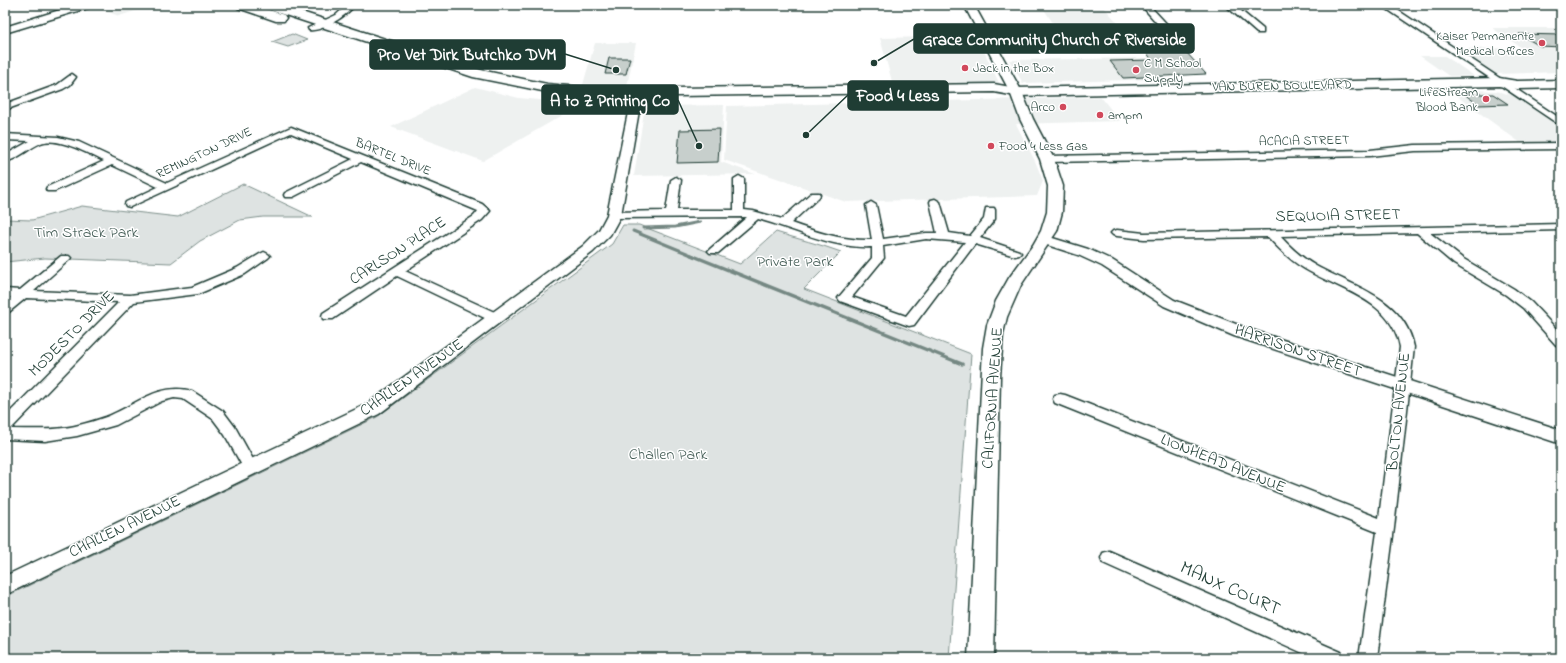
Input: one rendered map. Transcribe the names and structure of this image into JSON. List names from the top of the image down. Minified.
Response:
{"streets":{"main road":["VAN BUREN BOULEVARD","CALIFORNIA AVENUE"],"street":["ACACIA STREET","REMINGTON DRIVE","BARTEL DRIVE","SEQUOIA STREET","CARLSON PLACE","MODESTO DRIVE","HARRISON STREET","CHALLEN AVENUE","BOLTON AVENUE","LIONHEAD AVENUE","MANX COURT"]},"crossings":[["VAN BUREN BOULEVARD","CHALLEN AVENUE"],["VAN BUREN BOULEVARD","CALIFORNIA AVENUE"],["ACACIA STREET","CALIFORNIA AVENUE"],["REMINGTON DRIVE","BARTEL DRIVE"],["BARTEL DRIVE","CARLSON PLACE"],["SEQUOIA STREET","BOLTON AVENUE"],["HARRISON STREET","CALIFORNIA AVENUE"],["HARRISON STREET","BOLTON AVENUE"],["BOLTON AVENUE","LIONHEAD AVENUE"]],"parks":["Tim Strack Park","Private Park","Challen Park"],"places":["Kaiser Permanente Medical Offices","Grace Community Church of Riverside","Jack in the Box","Pro Vet Dirk Butchko DVM","C M School Supply","LifeStream Blood Bank","Arco","ampm","Food 4 Less","A to Z Printing Co","Food 4 Less Gas"]}
